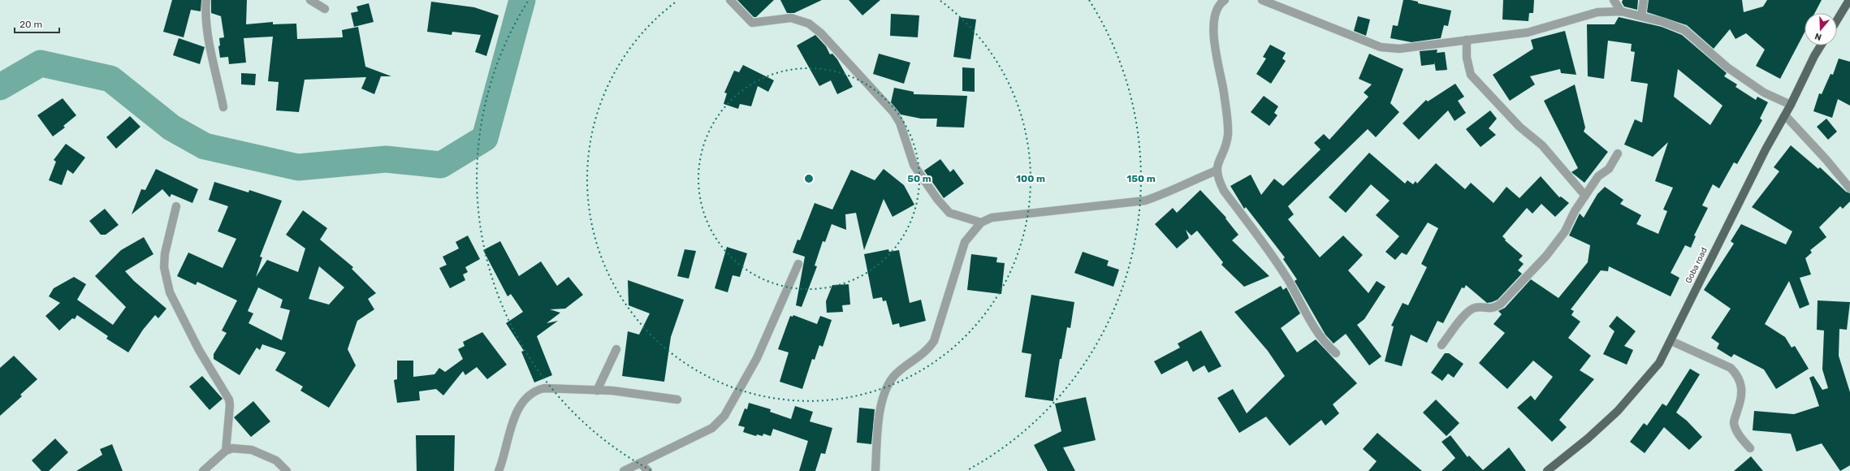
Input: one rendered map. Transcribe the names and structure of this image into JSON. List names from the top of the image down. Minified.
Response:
{"streets":{"main road":["Goba road"]},"scale_bar":"20 m","north":"bottom","rings":["50 m","100 m","150 m"]}
